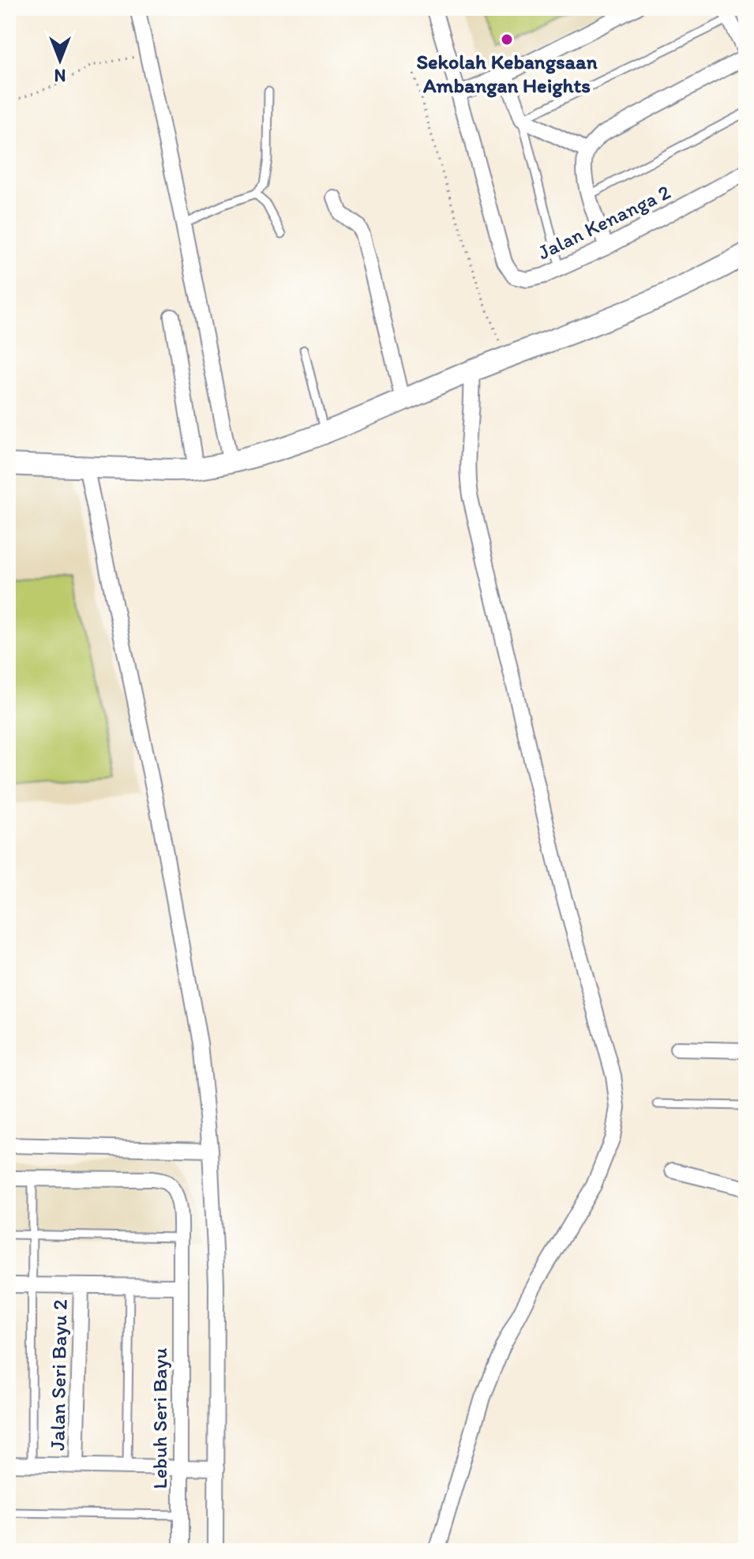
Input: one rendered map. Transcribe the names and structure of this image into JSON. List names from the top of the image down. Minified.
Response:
{"streets":{"street":["Jalan Kenanga 2","Jalan Seri Bayu 2","Lebuh Seri Bayu"]},"places":["Sekolah Kebangsaan Ambangan Heights"],"north":"bottom"}
